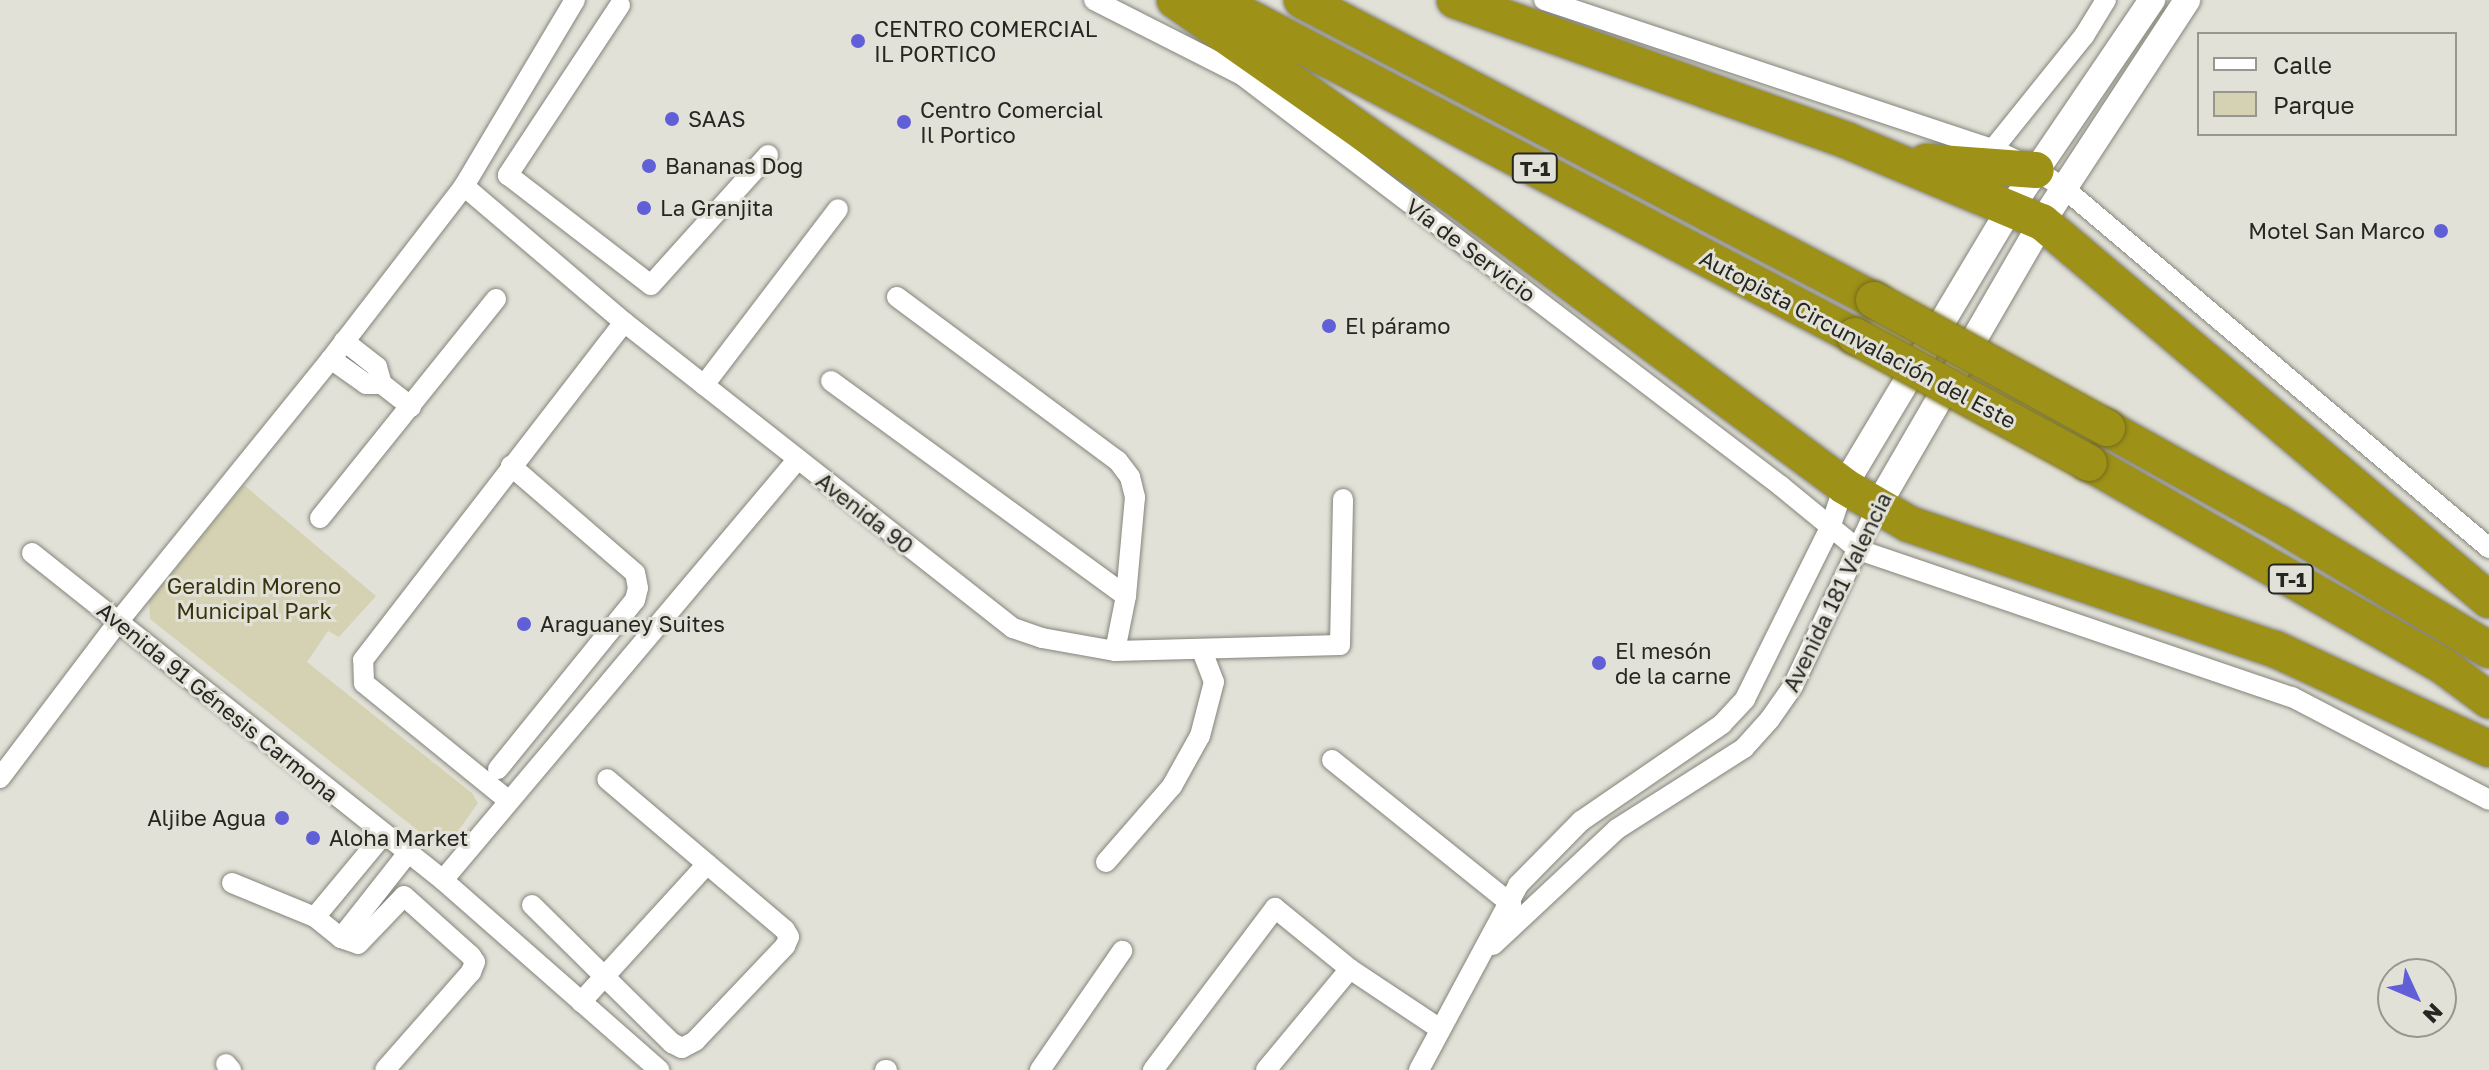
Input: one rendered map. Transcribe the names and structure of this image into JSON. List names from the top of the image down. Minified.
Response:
{"streets":{"highway":["T-1","Autopista Circunvalación del Este"],"street":["Vía de Servicio","Avenida 90","Avenida 181 Valencia","Avenida 91 Génesis Carmona"]},"crossings":[["Vía de Servicio","Avenida 181 Valencia"]],"parks":["Geraldin Moreno Municipal Park"],"places":["CENTRO COMERCIAL IL PORTICO","SAAS","Centro Comercial Il Portico","Bananas Dog","La Granjita","Motel San Marco","El páramo","Araguaney Suites","El mesón de la carne","Aljibe Agua","Aloha Market"],"legend":["Calle","Parque"],"north":"bottom right"}
